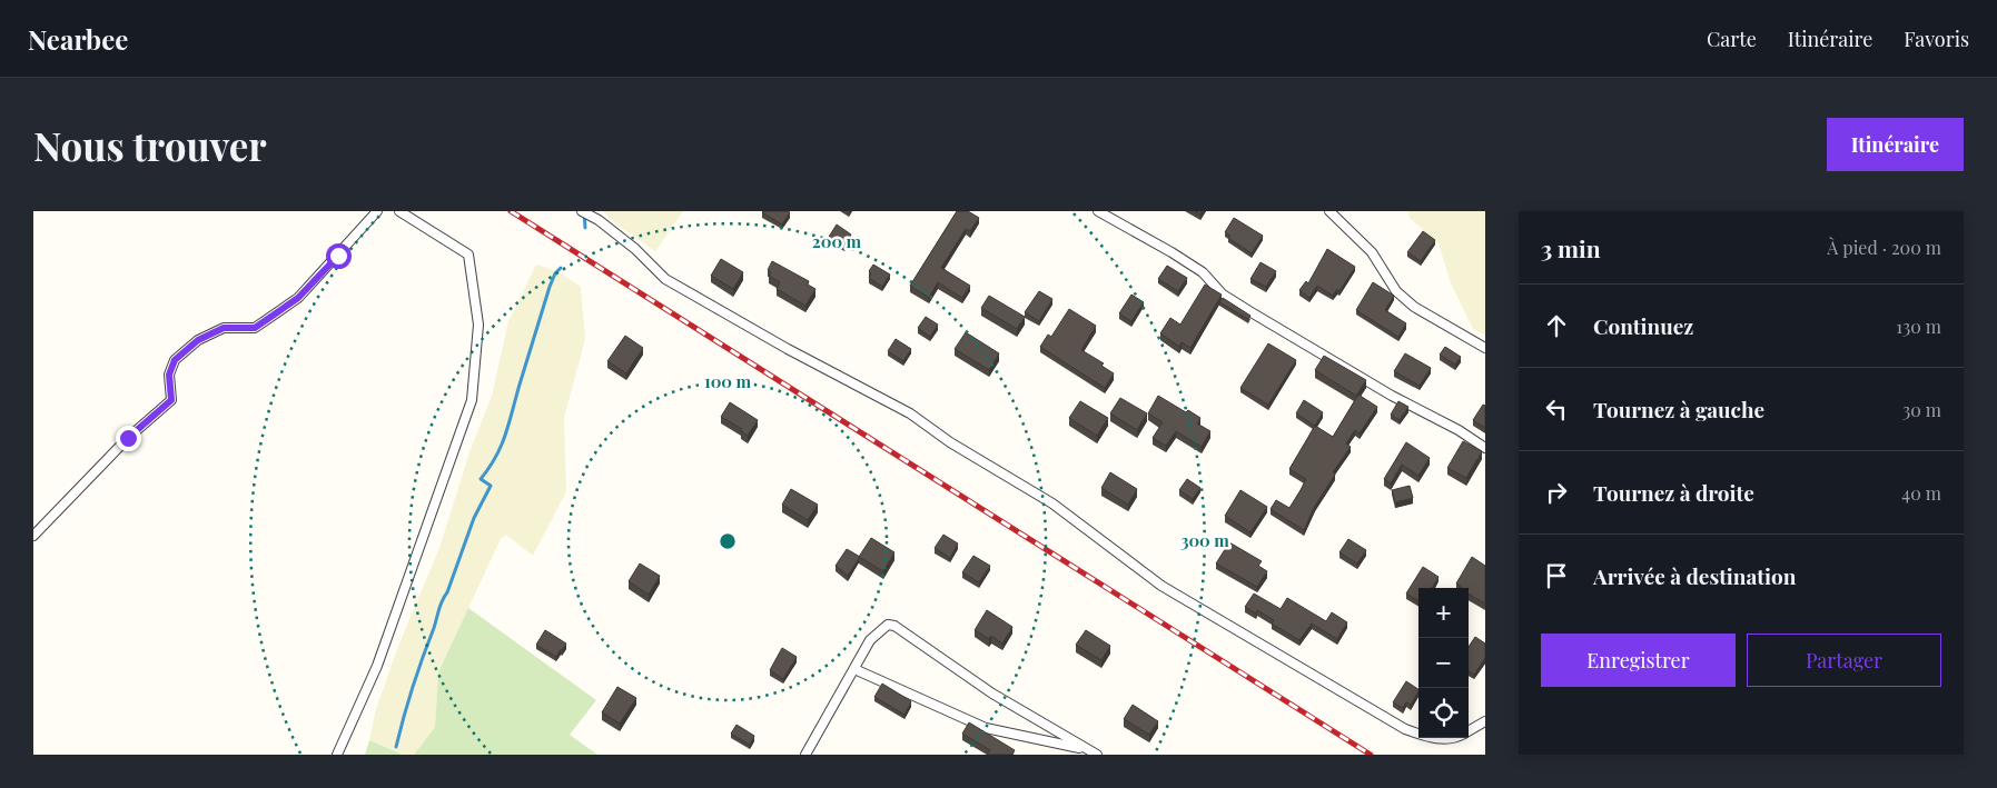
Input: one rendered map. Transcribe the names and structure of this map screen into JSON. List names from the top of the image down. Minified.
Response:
{"page":{"header":"Nearbee","nav":["Carte","Itinéraire","Favoris"],"buttons":["Itinéraire",["Enregistrer","Partager"]],"title":"Nous trouver","heading":["3 min","À pied · 200 m"],"list":[["Continuez","130 m"],["Tournez à gauche","30 m"],["Tournez à droite","40 m"],"Arrivée à destination"],"map_buttons":["+","−"]},"rings":["200 m","100 m","300 m"]}
